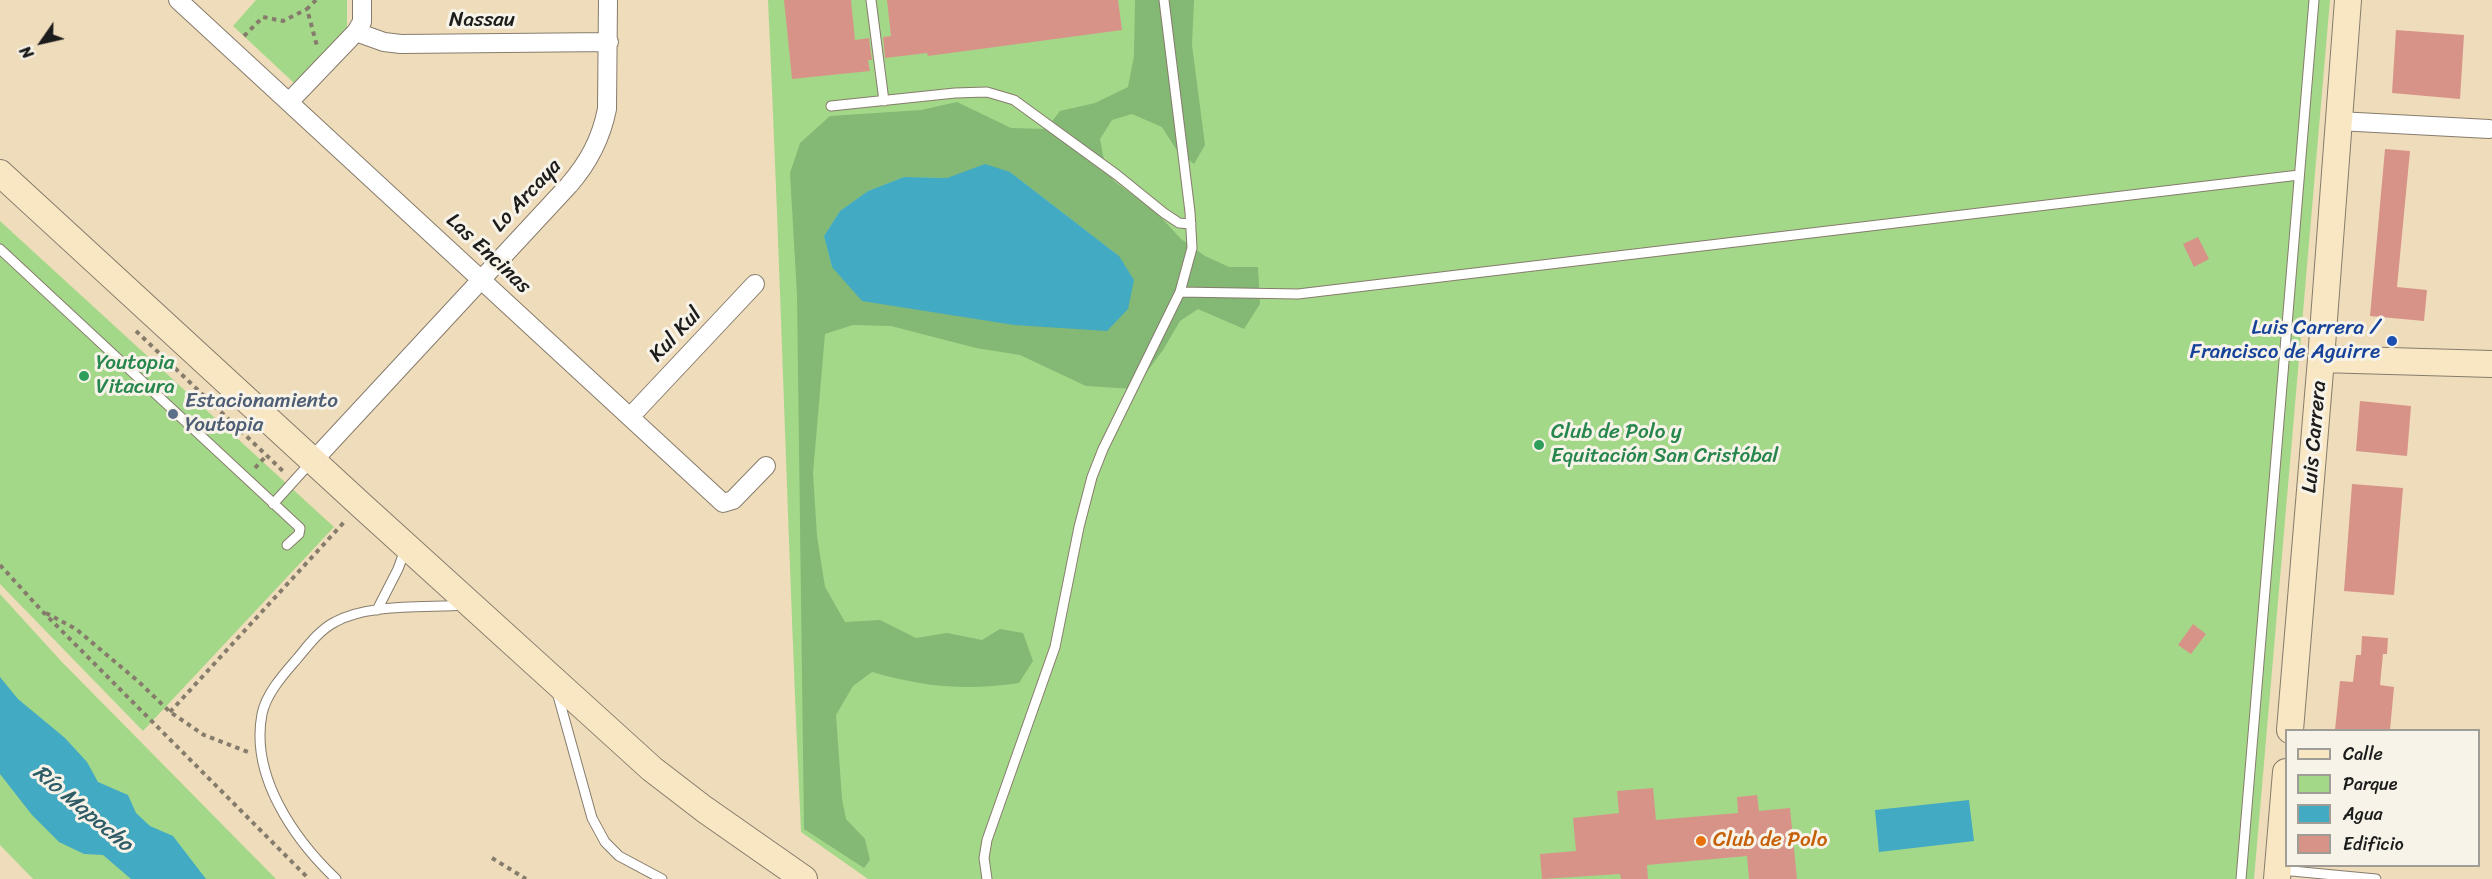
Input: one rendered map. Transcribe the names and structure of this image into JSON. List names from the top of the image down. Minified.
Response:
{"streets":{"main road":["Luis Carrera"],"street":["Nassau","Lo Arcaya","Las Encinas","Kul Kul"]},"crossings":[["Nassau","Lo Arcaya"],["Lo Arcaya","Las Encinas"],["Las Encinas","Kul Kul"]],"water":["Río Mapocho"],"places":["Luis Carrera / Francisco de Aguirre","Youtopia Vitacura","Estacionamiento Youtopia","Club de Polo y Equitación San Cristóbal","Club de Polo"],"legend":["Calle","Parque","Agua","Edificio"],"north":"bottom left"}
